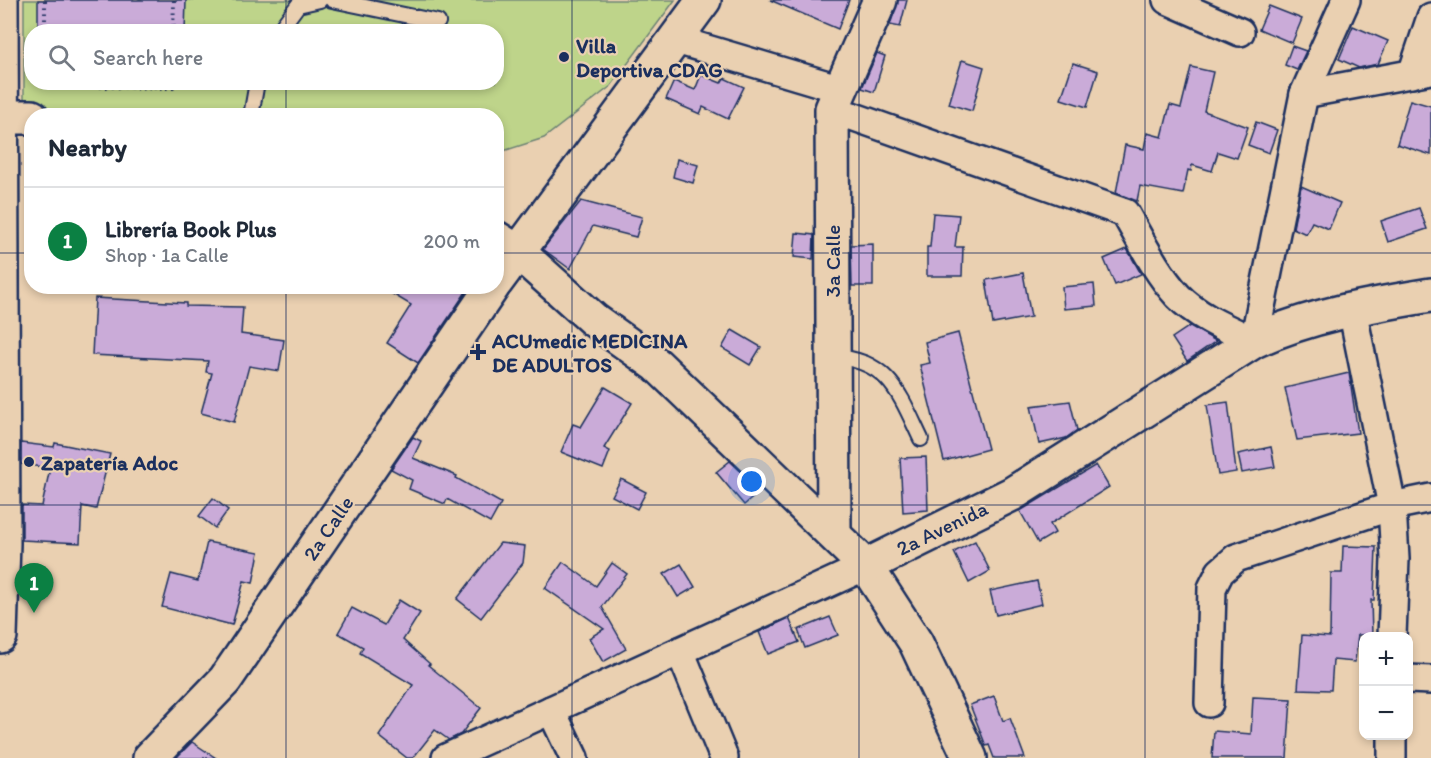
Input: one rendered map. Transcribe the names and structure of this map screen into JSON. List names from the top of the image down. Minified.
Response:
{"streets":{"street":["3a Calle","2a Calle","2a Avenida"]},"places":{"other":["Villa Deportiva CDAG","Zapatería Adoc"],"health":["ACUmedic MEDICINA DE ADULTOS"]},"page":{"search":"Search here","heading":"Nearby","list":[{"mark":"1","name":"Librería Book Plus","note":"Shop · 1a Calle","value":"200 m"}],"pins":"1","map_buttons":["+","−"]}}
